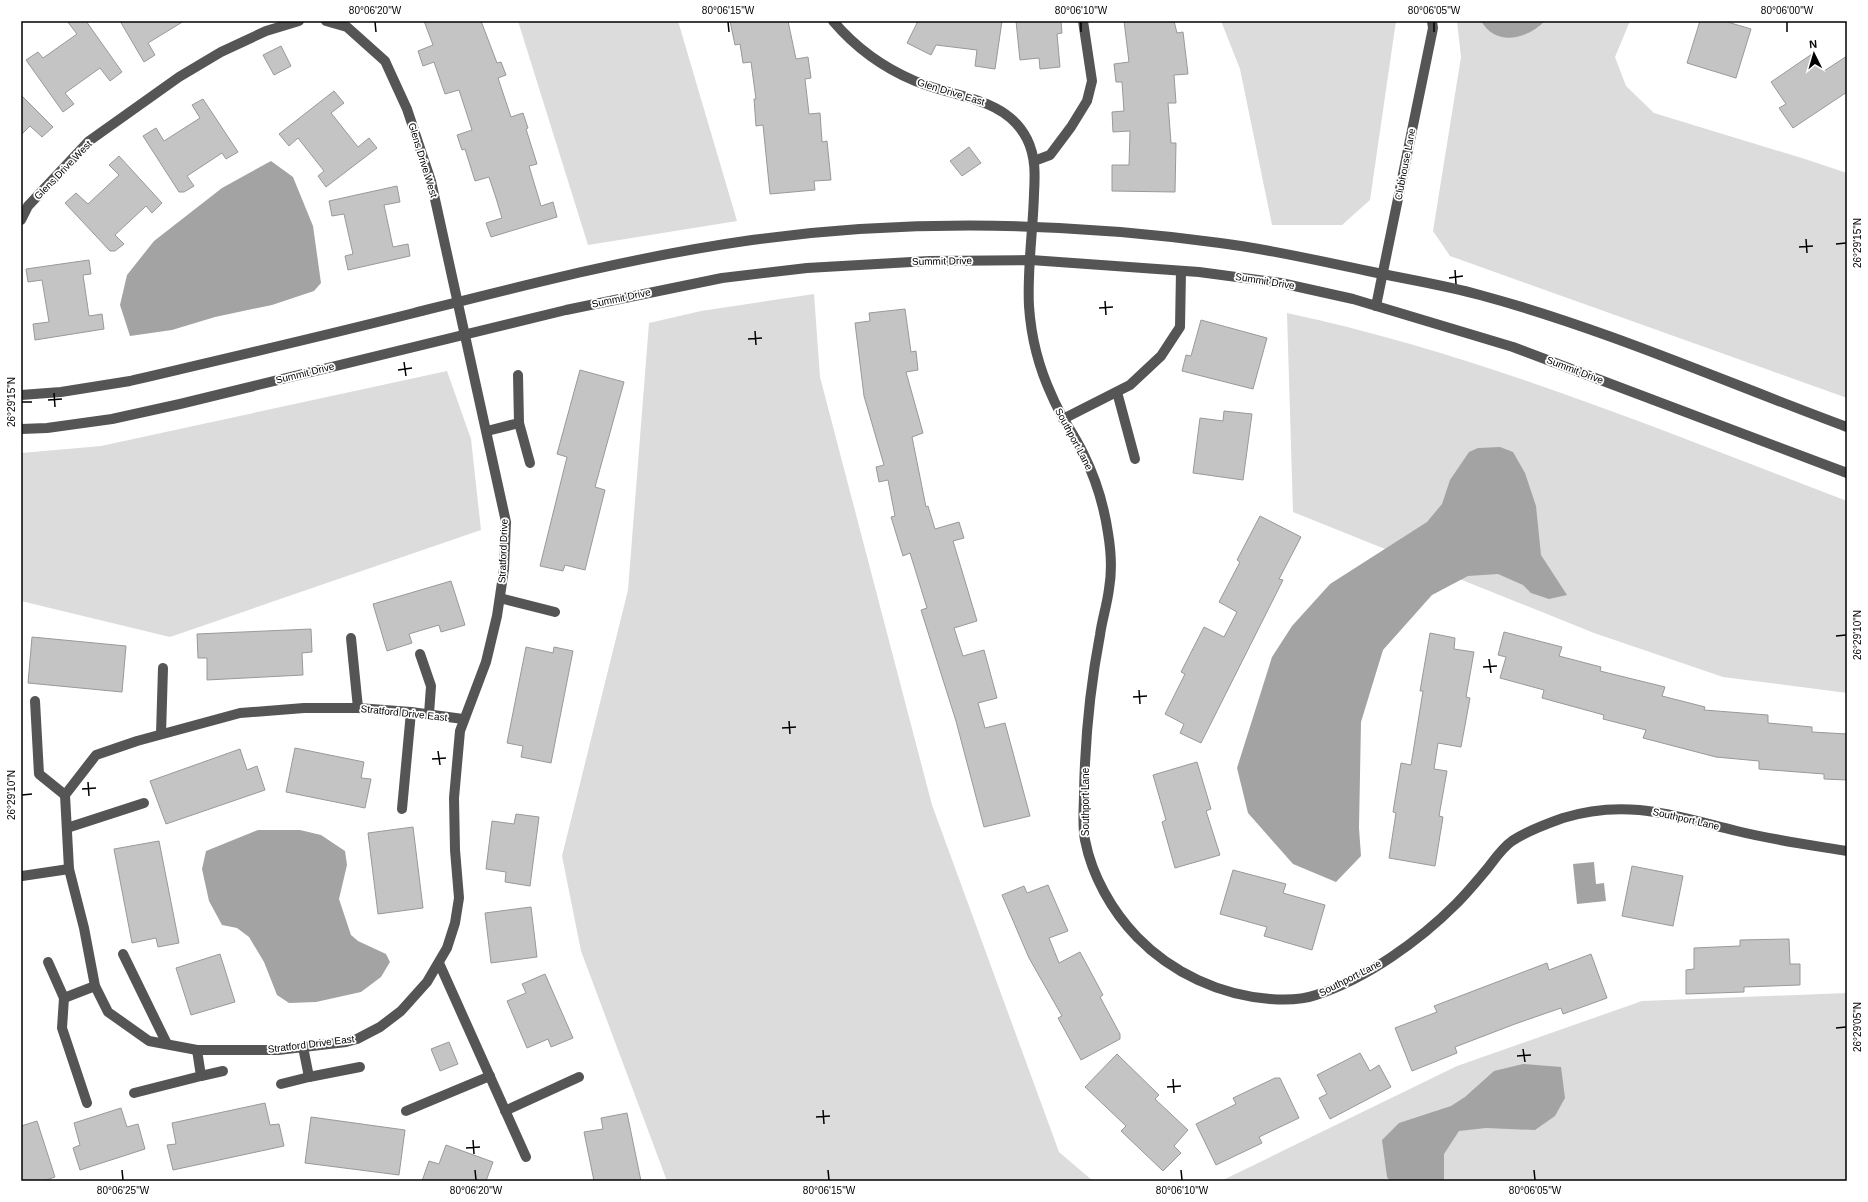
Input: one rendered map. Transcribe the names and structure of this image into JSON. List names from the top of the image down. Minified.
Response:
{"streets":{"street":["Glen Drive East","Glens Drive West","Clubhouse Lane","Summit Drive","Southport Lane","Stratford Drive","Stratford Drive East"]},"crossings":[["Glen Drive East","Summit Drive"],["Glen Drive East","Southport Lane"],["Glens Drive West","Summit Drive"],["Glens Drive West","Stratford Drive"],["Clubhouse Lane","Summit Drive"],["Summit Drive","Southport Lane"],["Summit Drive","Stratford Drive"],["Stratford Drive","Stratford Drive East"]],"north":"top","coordinates":["80°06'20\"W","80°06'15\"W","80°06'10\"W","80°06'05\"W","80°06'00\"W","26°29'15\"N","26°29'10\"N","26°29'05\"N","80°06'25\"W"]}
